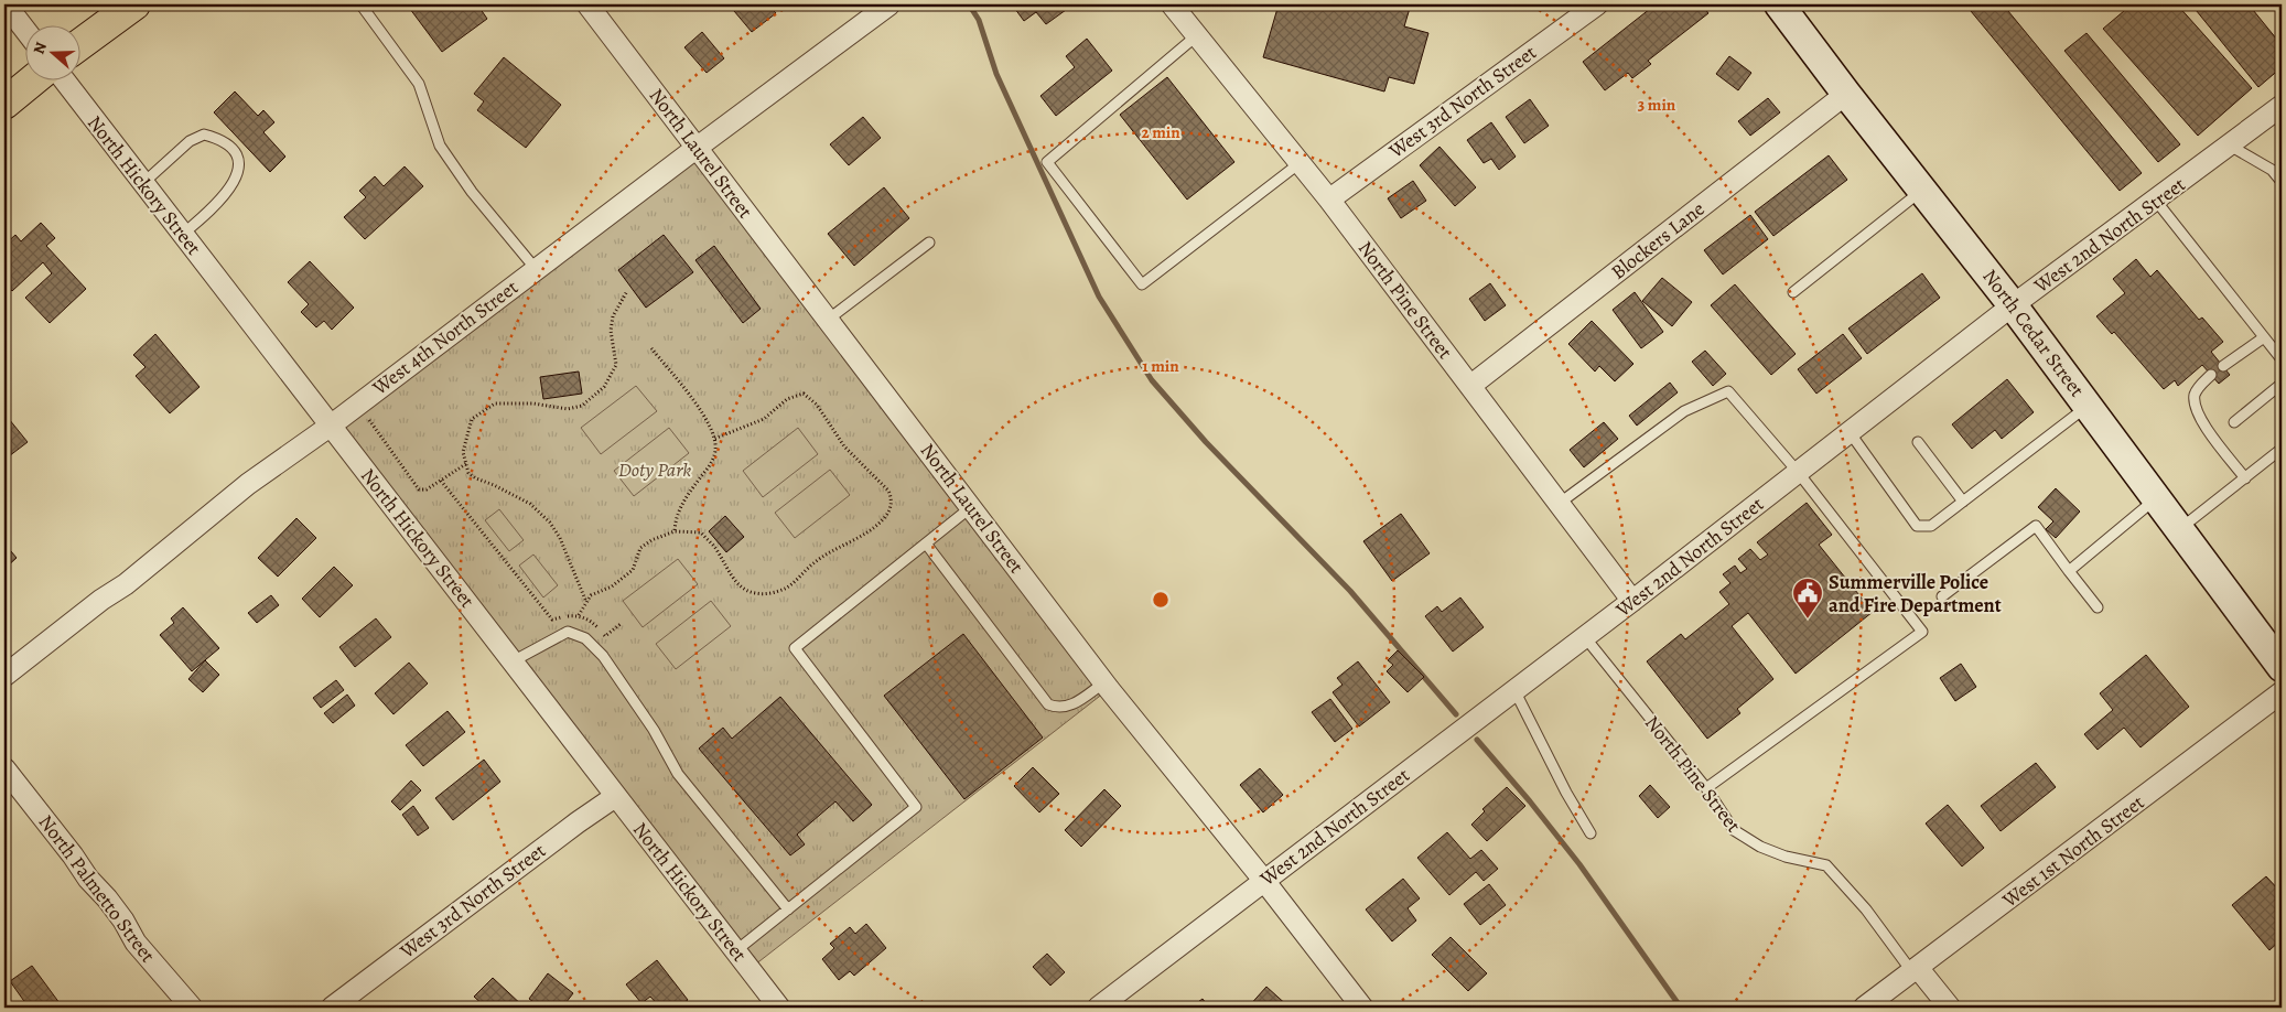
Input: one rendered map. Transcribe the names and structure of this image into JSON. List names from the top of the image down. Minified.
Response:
{"streets":{"street":["West 3rd North Street","North Laurel Street","North Hickory Street","West 2nd North Street","Blockers Lane","North Pine Street","North Cedar Street","West 4th North Street","West 1st North Street","North Palmetto Street"]},"crossings":[["West 3rd North Street","North Hickory Street"],["West 3rd North Street","North Pine Street"],["North Laurel Street","West 2nd North Street"],["North Laurel Street","West 4th North Street"],["North Hickory Street","West 4th North Street"],["West 2nd North Street","North Pine Street"],["West 2nd North Street","North Cedar Street"],["Blockers Lane","North Pine Street"],["Blockers Lane","North Cedar Street"],["North Pine Street","West 1st North Street"]],"parks":["Doty Park"],"places":{"public building":["Summerville Police and Fire Department"]},"north":"left","rings":["3 min","2 min","1 min"]}
